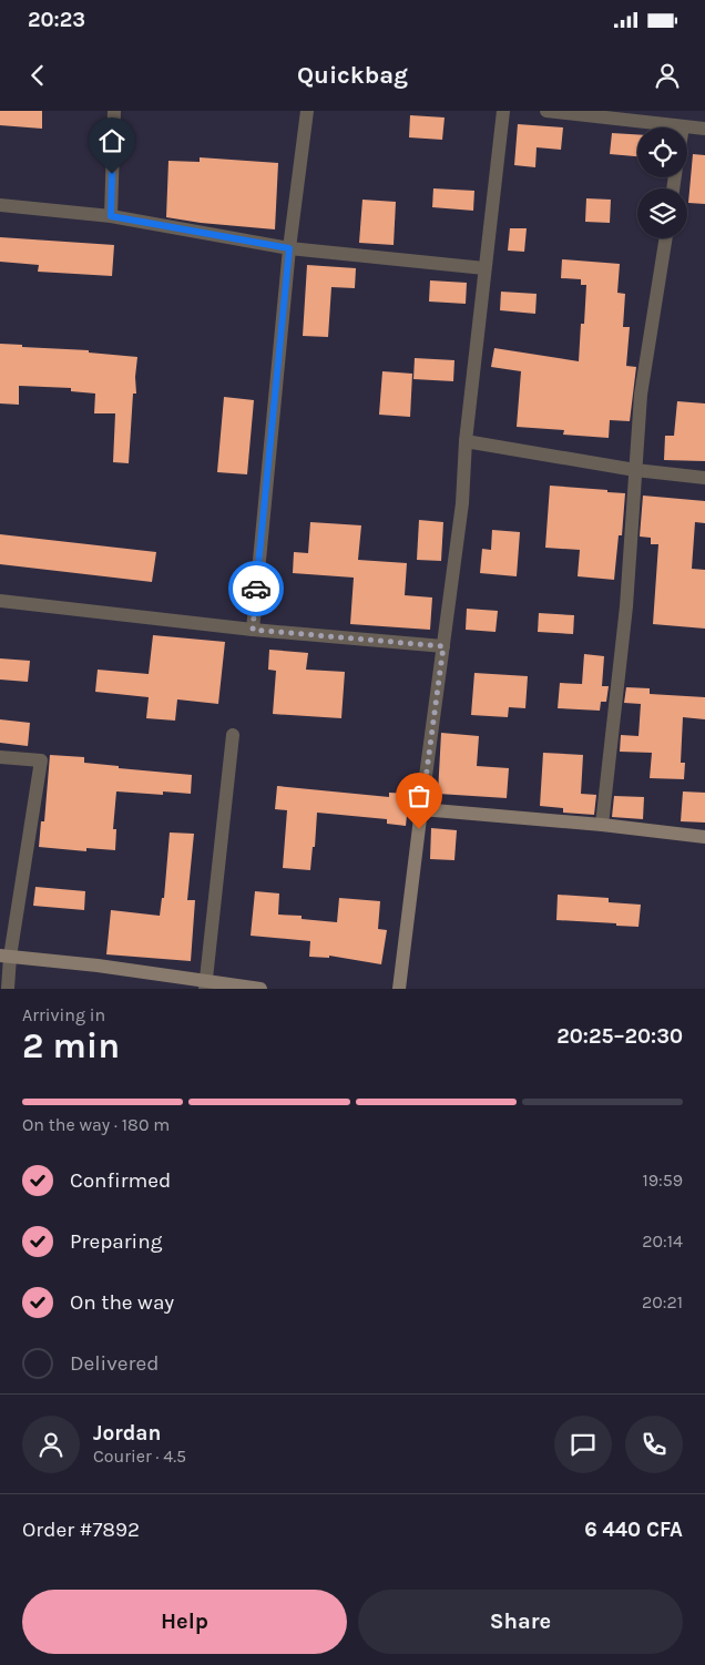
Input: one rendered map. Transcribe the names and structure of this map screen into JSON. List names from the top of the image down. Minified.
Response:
{"page":{"status":"20:23","header":"Quickbag","heading":["2 min","Arriving in","20:25–20:30"],"panel":["Jordan","Courier · 4.5","Order #7892","6 440 CFA"],"bar":"On the way · 180 m","list":[["Confirmed","19:59"],["Preparing","20:14"],["On the way","20:21"],"Delivered"],"buttons":["Help","Share"]}}
